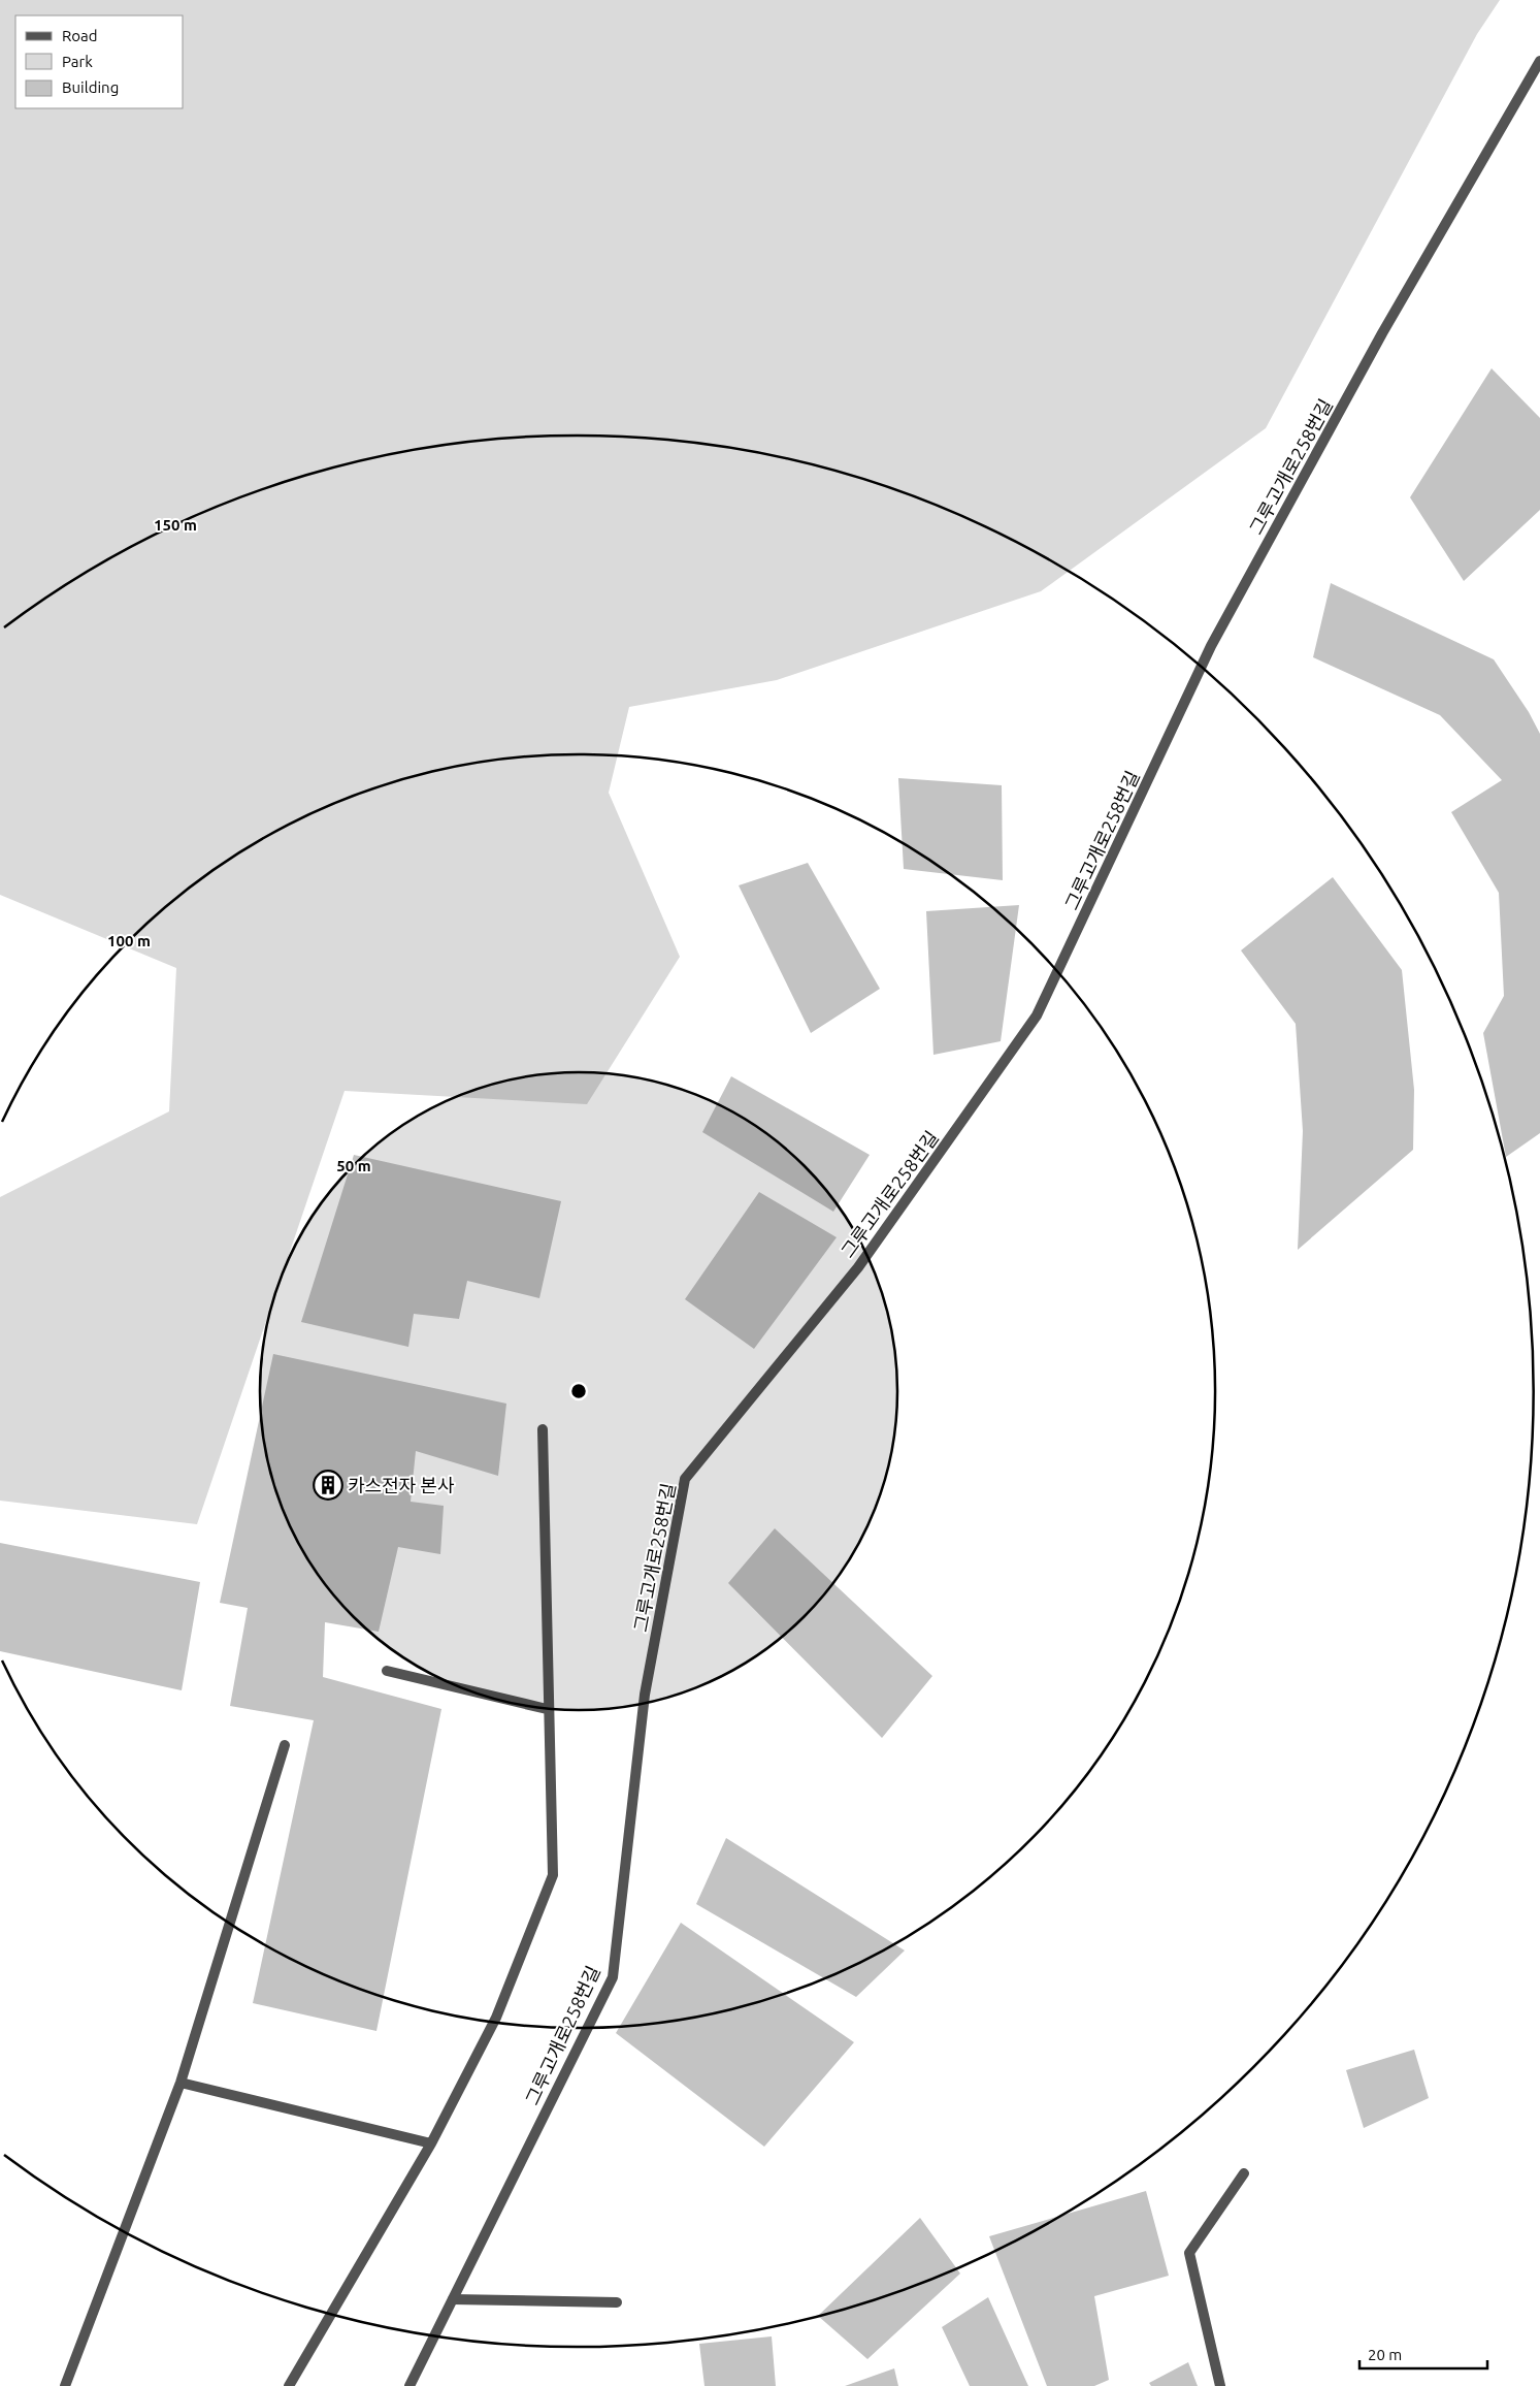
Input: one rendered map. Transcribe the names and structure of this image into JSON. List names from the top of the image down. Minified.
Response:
{"streets":{"street":["그루고개로258번길"]},"places":{"building":["카스전자 본사"]},"legend":["Road","Park","Building"],"scale_bar":"20 m","rings":["150 m","100 m","50 m"]}
